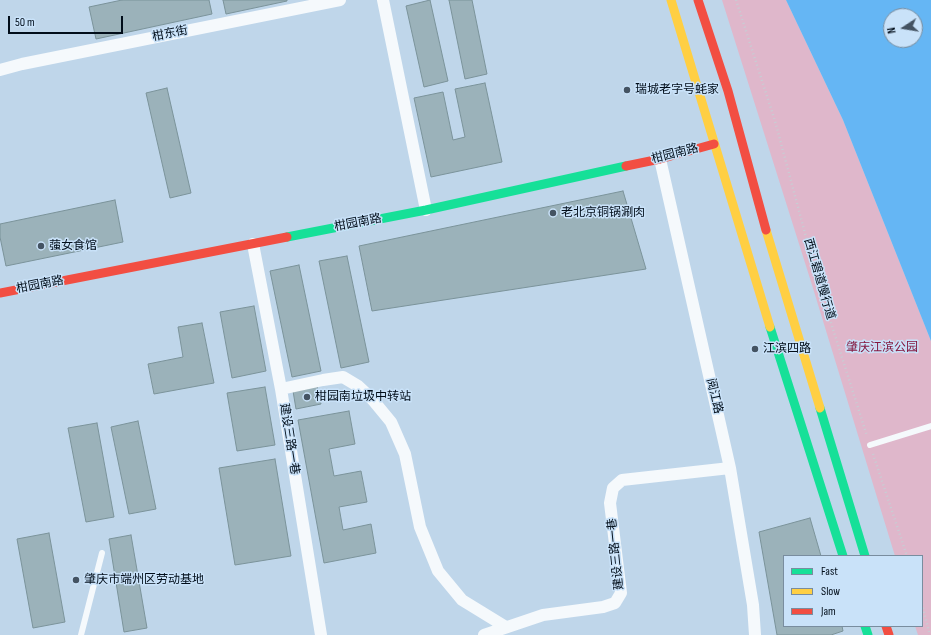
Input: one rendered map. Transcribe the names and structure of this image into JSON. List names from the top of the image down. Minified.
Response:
{"streets":{"main road":["柑园南路"],"street":["柑东街","阅江路","建设三路一巷"],"path":["西江碧道慢行道"]},"crossings":[["柑园南路","阅江路"],["柑园南路","建设三路一巷"],["阅江路","建设三路一巷"]],"parks":["肇庆江滨公园"],"places":["瑞城老字号蚝家","老北京铜锅涮肉","蔃女食馆","江滨四路","柑园南垃圾中转站","肇庆市端州区劳动基地"],"legend":["Fast","Slow","Jam"],"scale_bar":"50 m","north":"left"}
